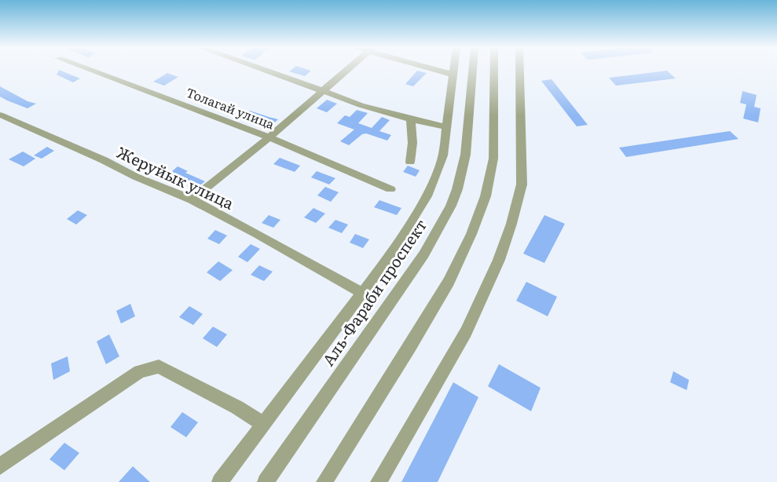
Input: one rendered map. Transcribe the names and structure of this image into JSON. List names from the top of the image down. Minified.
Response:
{"streets":{"street":["Толагай улица","Жеруйык улица","Аль-Фараби проспект"]}}
